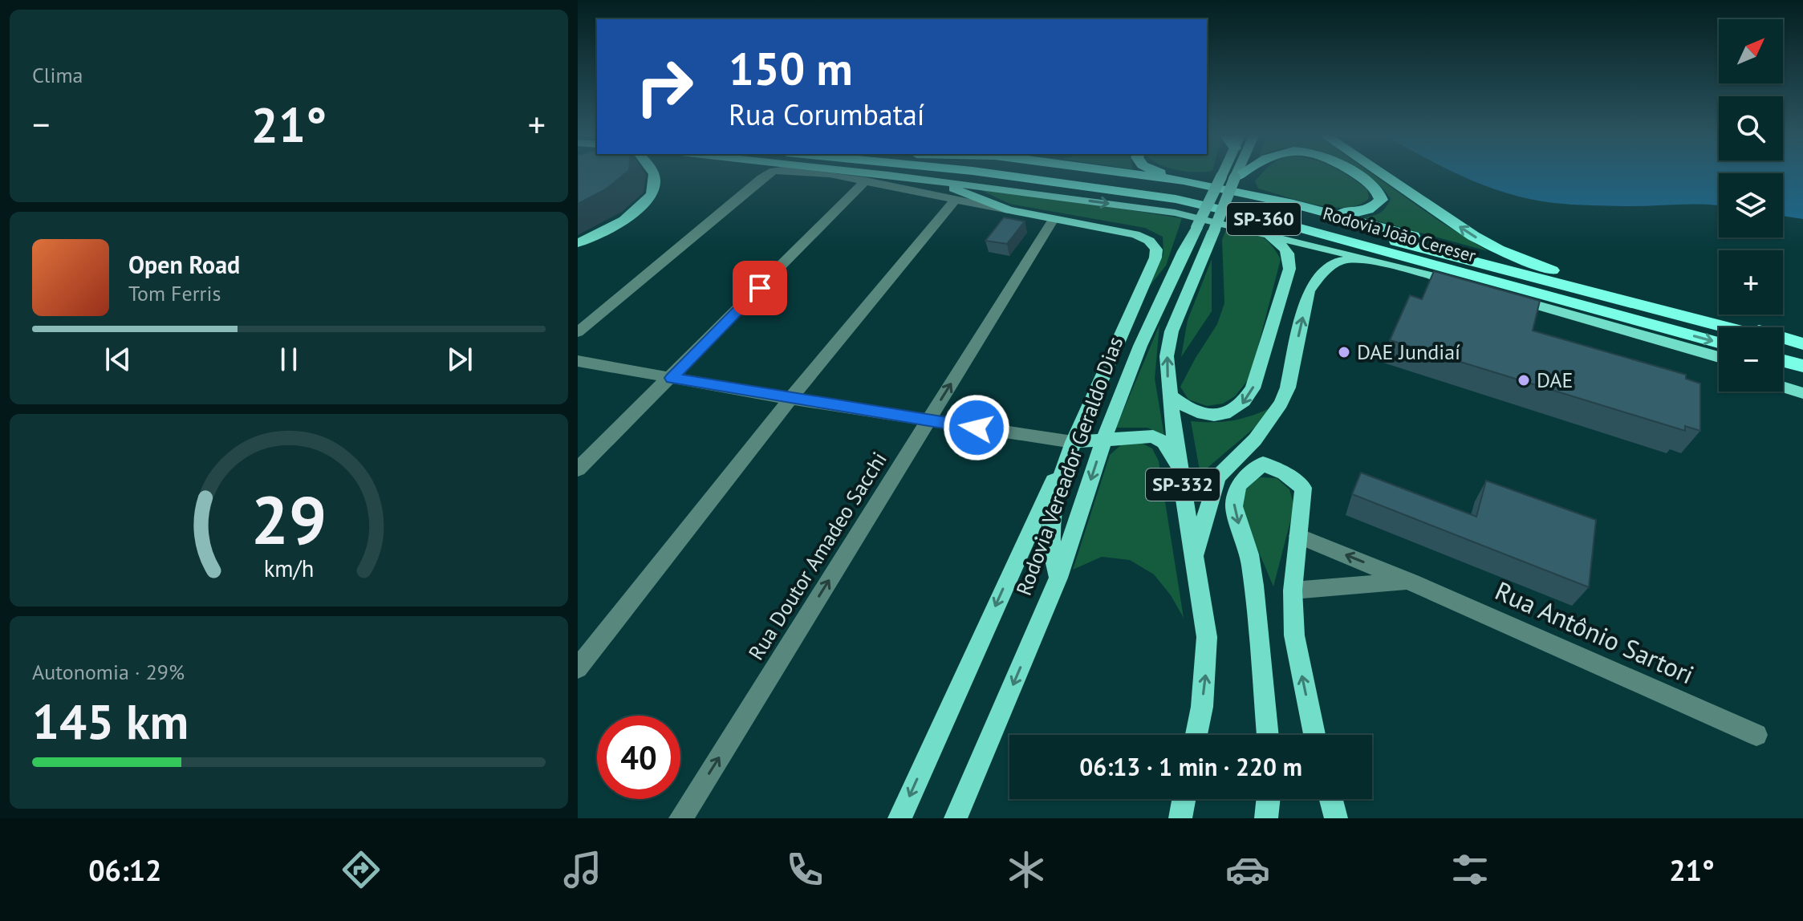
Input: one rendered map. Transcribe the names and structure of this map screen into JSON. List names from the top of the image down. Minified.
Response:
{"streets":{"highway":["SP-360","Rodovia João Cereser"],"main road":["Rodovia Vereador Geraldo Dias","SP-332"],"street":["Rua Doutor Amadeo Sacchi","Rua Antônio Sartori"]},"places":["DAE Jundiaí","DAE"],"north":"top right","page":{"tile":["Clima",["Autonomia · 29%","145 km"]],"map_buttons":["+","−"],"turn":["150 m","Rua Corumbataí"],"heat":["−","21°","+"],"song":["Open Road","Tom Ferris"],"limit":"40","trip":"06:13 · 1 min · 220 m","tabs":["06:12","21°"],"gauge":["29","km/h"]}}
